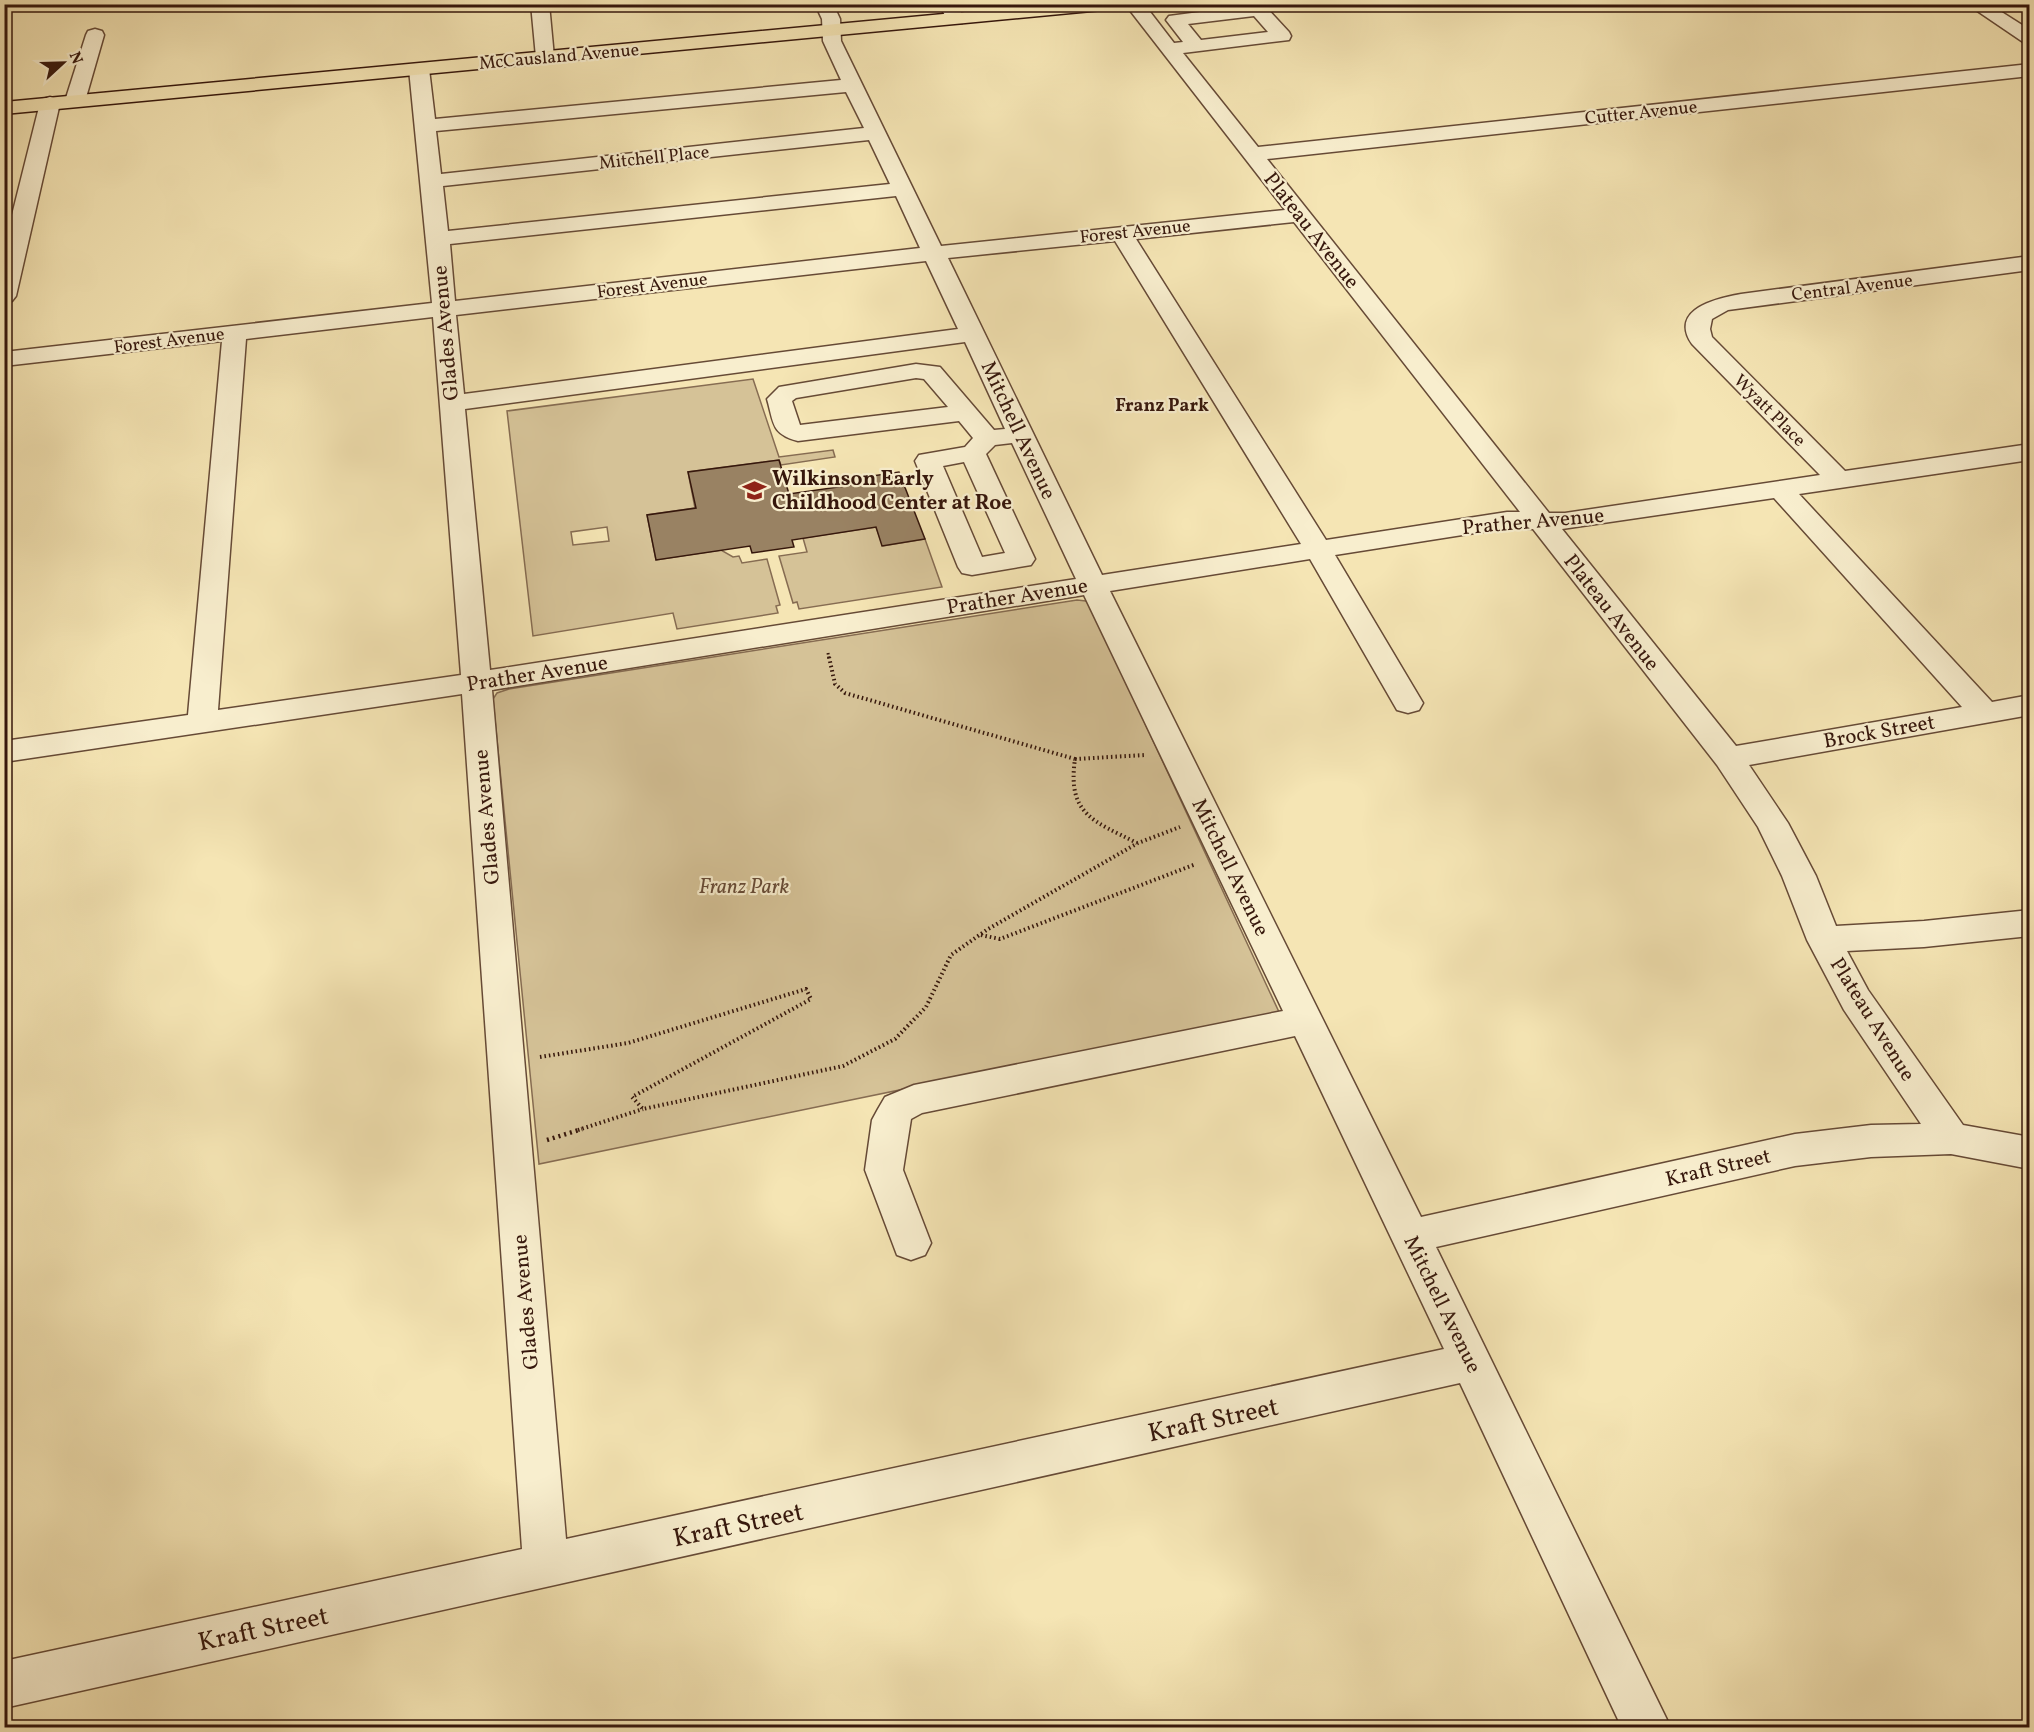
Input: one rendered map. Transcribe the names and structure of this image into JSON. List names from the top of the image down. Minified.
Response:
{"streets":{"main road":["McCausland Avenue"],"street":["Cutter Avenue","Mitchell Place","Plateau Avenue","Forest Avenue","Central Avenue","Glades Avenue","Wyatt Place","Mitchell Avenue","Prather Avenue","Brock Street","Kraft Street"]},"crossings":[["McCausland Avenue","Glades Avenue"],["McCausland Avenue","Mitchell Avenue"],["Cutter Avenue","Plateau Avenue"],["Mitchell Place","Glades Avenue"],["Mitchell Place","Mitchell Avenue"],["Plateau Avenue","Forest Avenue"],["Plateau Avenue","Prather Avenue"],["Plateau Avenue","Brock Street"],["Plateau Avenue","Kraft Street"],["Forest Avenue","Glades Avenue"],["Forest Avenue","Mitchell Avenue"],["Central Avenue","Wyatt Place"],["Glades Avenue","Prather Avenue"],["Glades Avenue","Kraft Street"],["Wyatt Place","Prather Avenue"],["Mitchell Avenue","Prather Avenue"],["Mitchell Avenue","Kraft Street"]],"districts":["Franz Park"],"parks":["Franz Park"],"places":{"school or university":["Wilkinson Early Childhood Center at Roe"]},"north":"right"}
